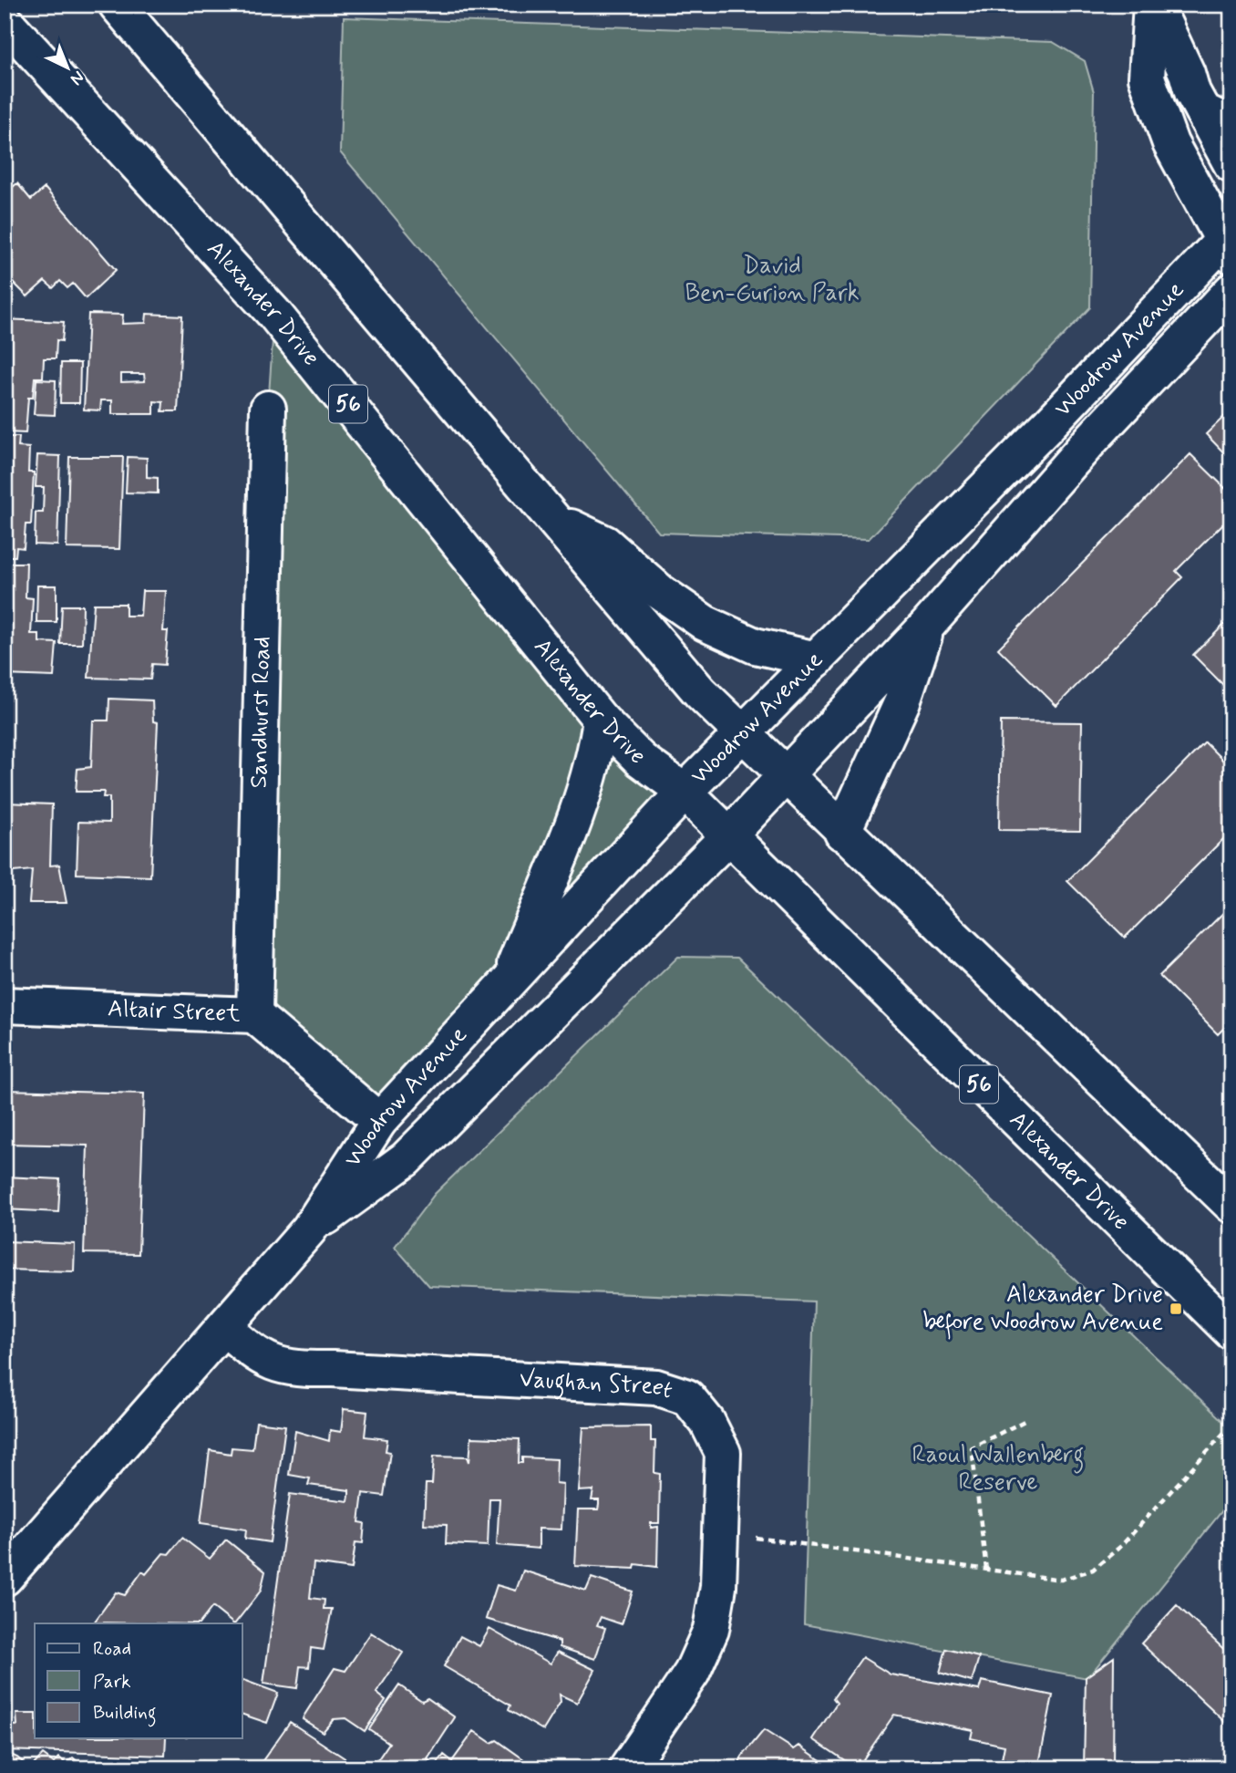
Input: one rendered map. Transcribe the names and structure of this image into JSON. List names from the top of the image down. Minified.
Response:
{"streets":{"main road":["Alexander Drive","Woodrow Avenue","56","Sandhurst Road","Altair Street","Vaughan Street"]},"crossings":[["Alexander Drive","Woodrow Avenue"],["Woodrow Avenue","Altair Street"],["Woodrow Avenue","Vaughan Street"],["Sandhurst Road","Altair Street"]],"parks":["David Ben-Gurion Park","Raoul Wallenberg Reserve"],"places":{"transit":["Alexander Drive before Woodrow Avenue"]},"legend":["Road","Park","Building"],"north":"bottom right"}
